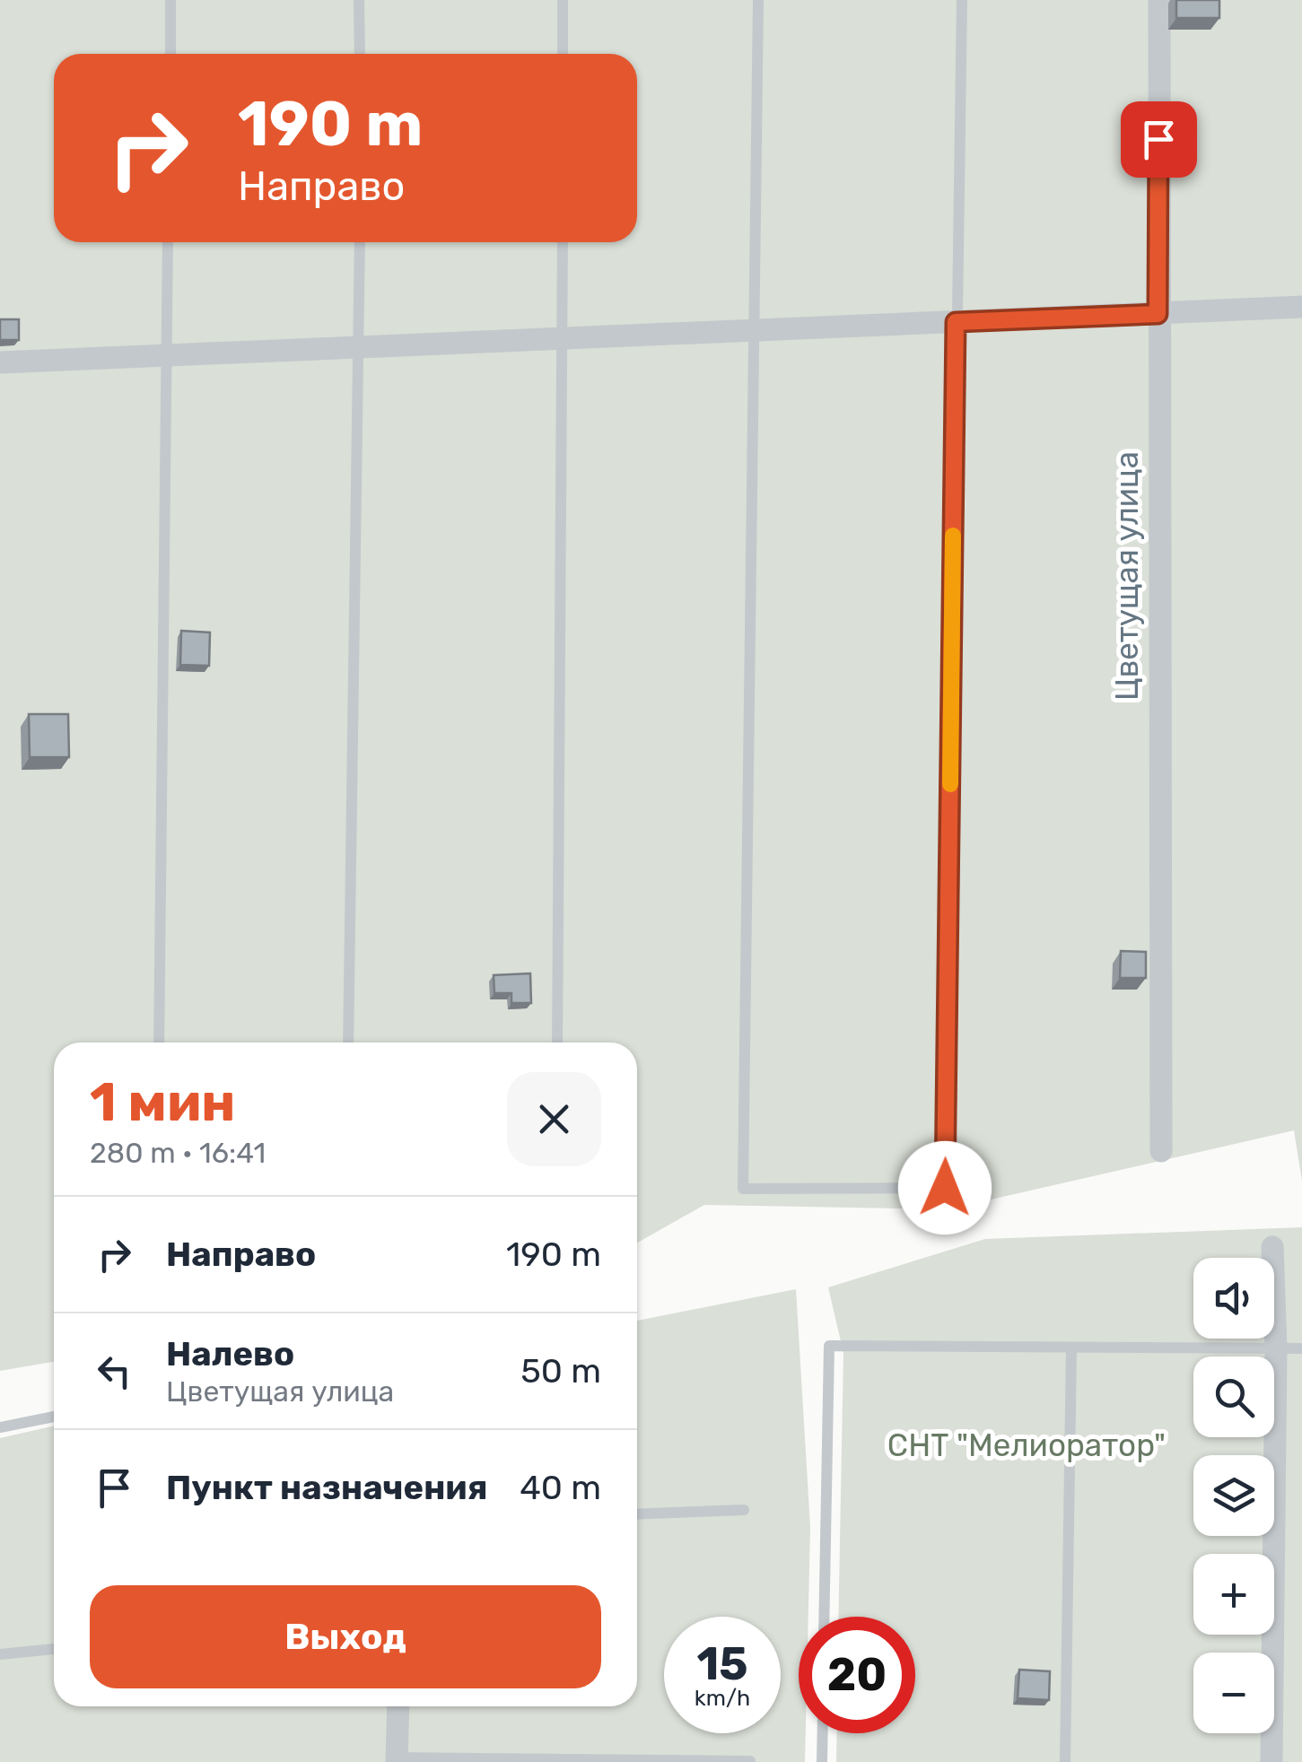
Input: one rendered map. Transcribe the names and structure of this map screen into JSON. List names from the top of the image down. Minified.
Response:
{"streets":{"street":["Цветущая улица"]},"parks":["СНТ \"Мелиоратор\""],"page":{"turn":["190 m","Направо"],"heading":["1 мин","280 m · 16:41"],"list":[{"name":"Направо","value":"190 m"},{"name":"Налево","note":"Цветущая улица","value":"50 m"},{"name":"Пункт назначения","value":"40 m"}],"map_buttons":["+","−"],"buttons":"Выход","speed":"15 km/h","limit":"20"}}
